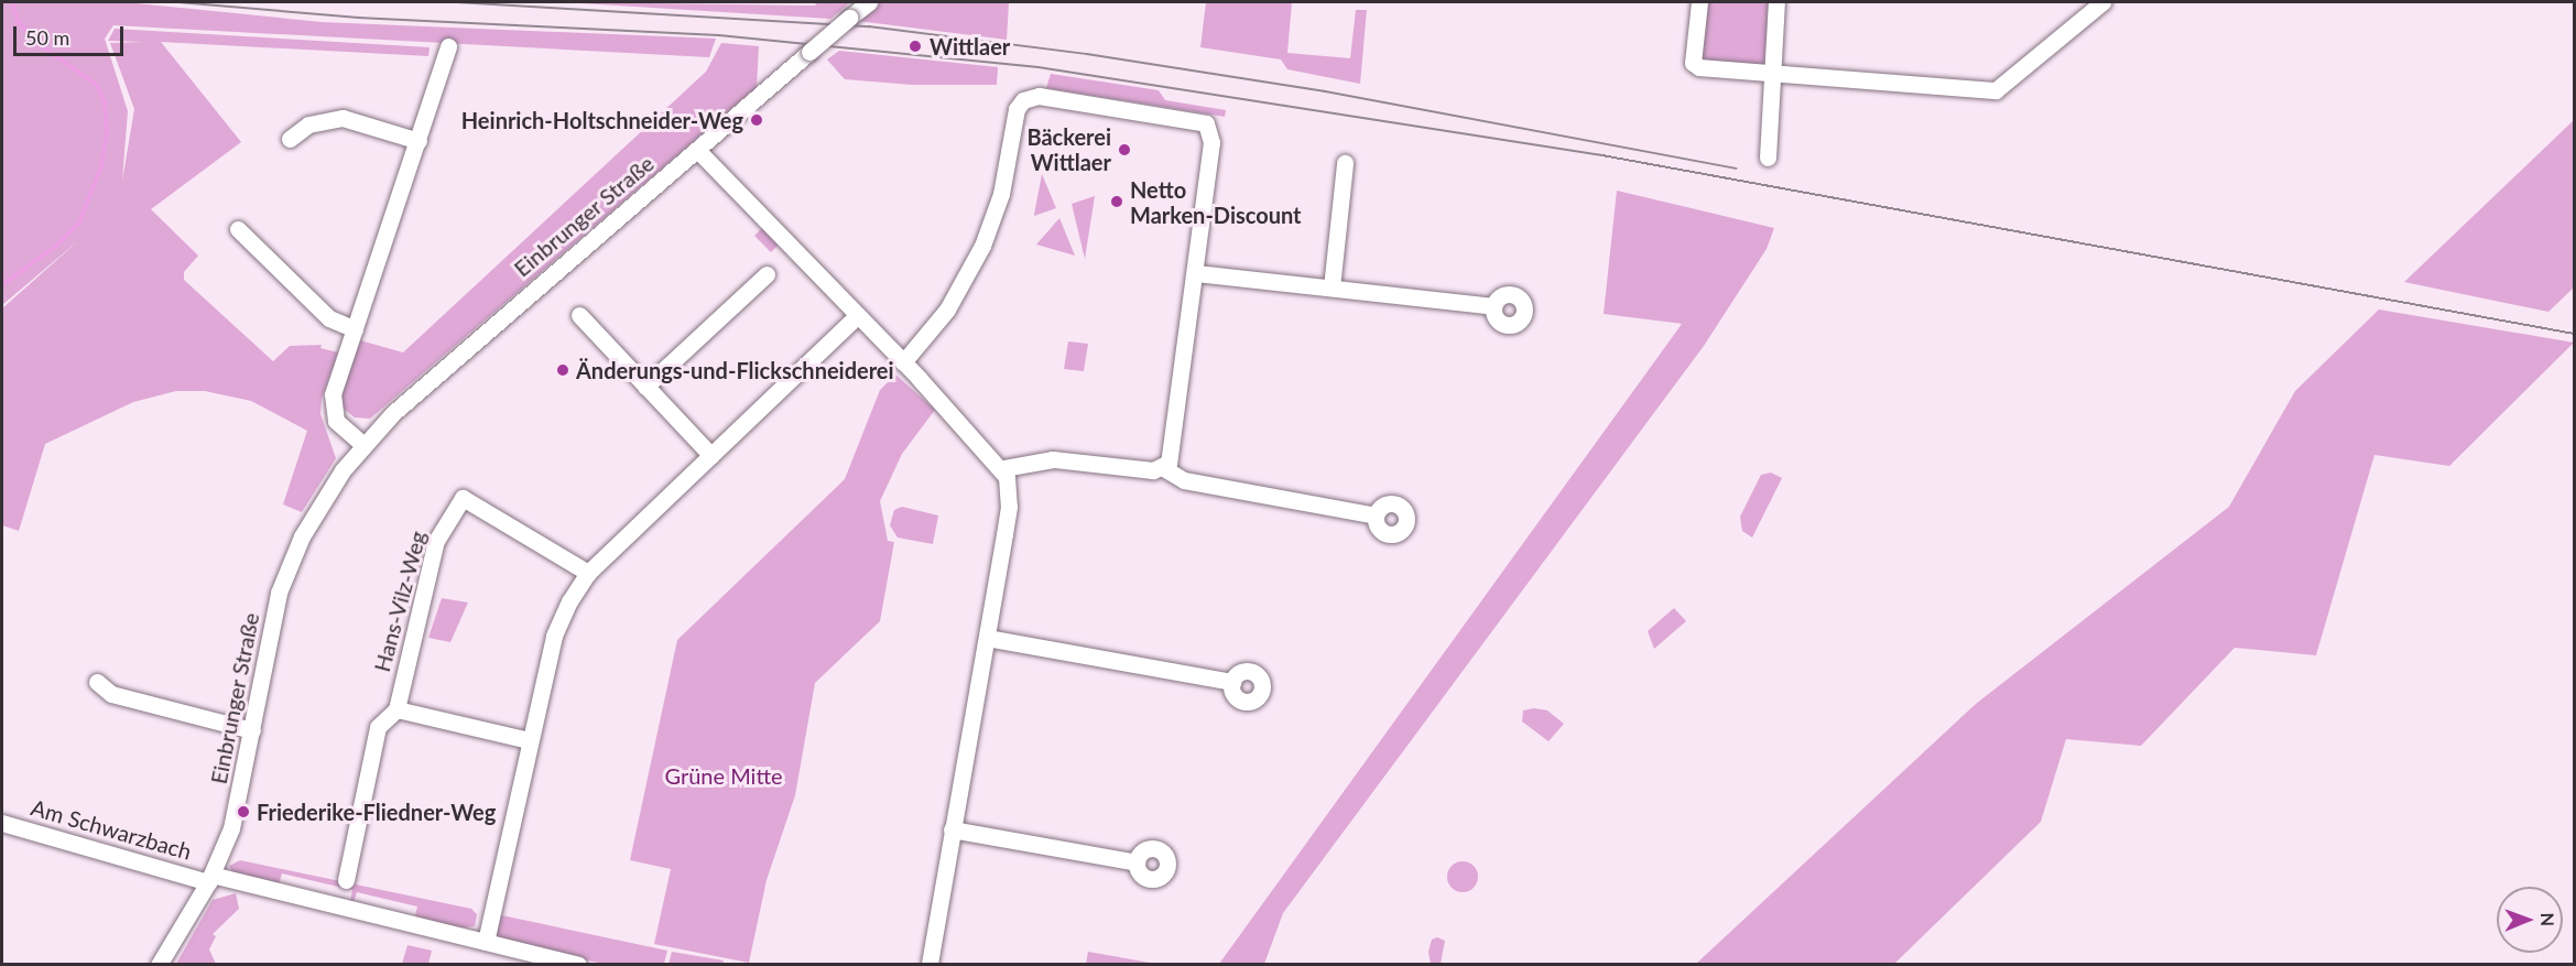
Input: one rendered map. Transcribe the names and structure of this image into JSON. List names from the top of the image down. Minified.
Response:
{"streets":{"street":["Einbrunger Straße","Hans-Vilz-Weg","Am Schwarzbach"]},"crossings":[["Einbrunger Straße","Am Schwarzbach"]],"parks":["Grüne Mitte"],"places":["Wittlaer","Heinrich-Holtschneider-Weg","Bäckerei Wittlaer","Netto Marken-Discount","Änderungs-und-Flickschneiderei","Friederike-Fliedner-Weg"],"scale_bar":"50 m","north":"right"}
